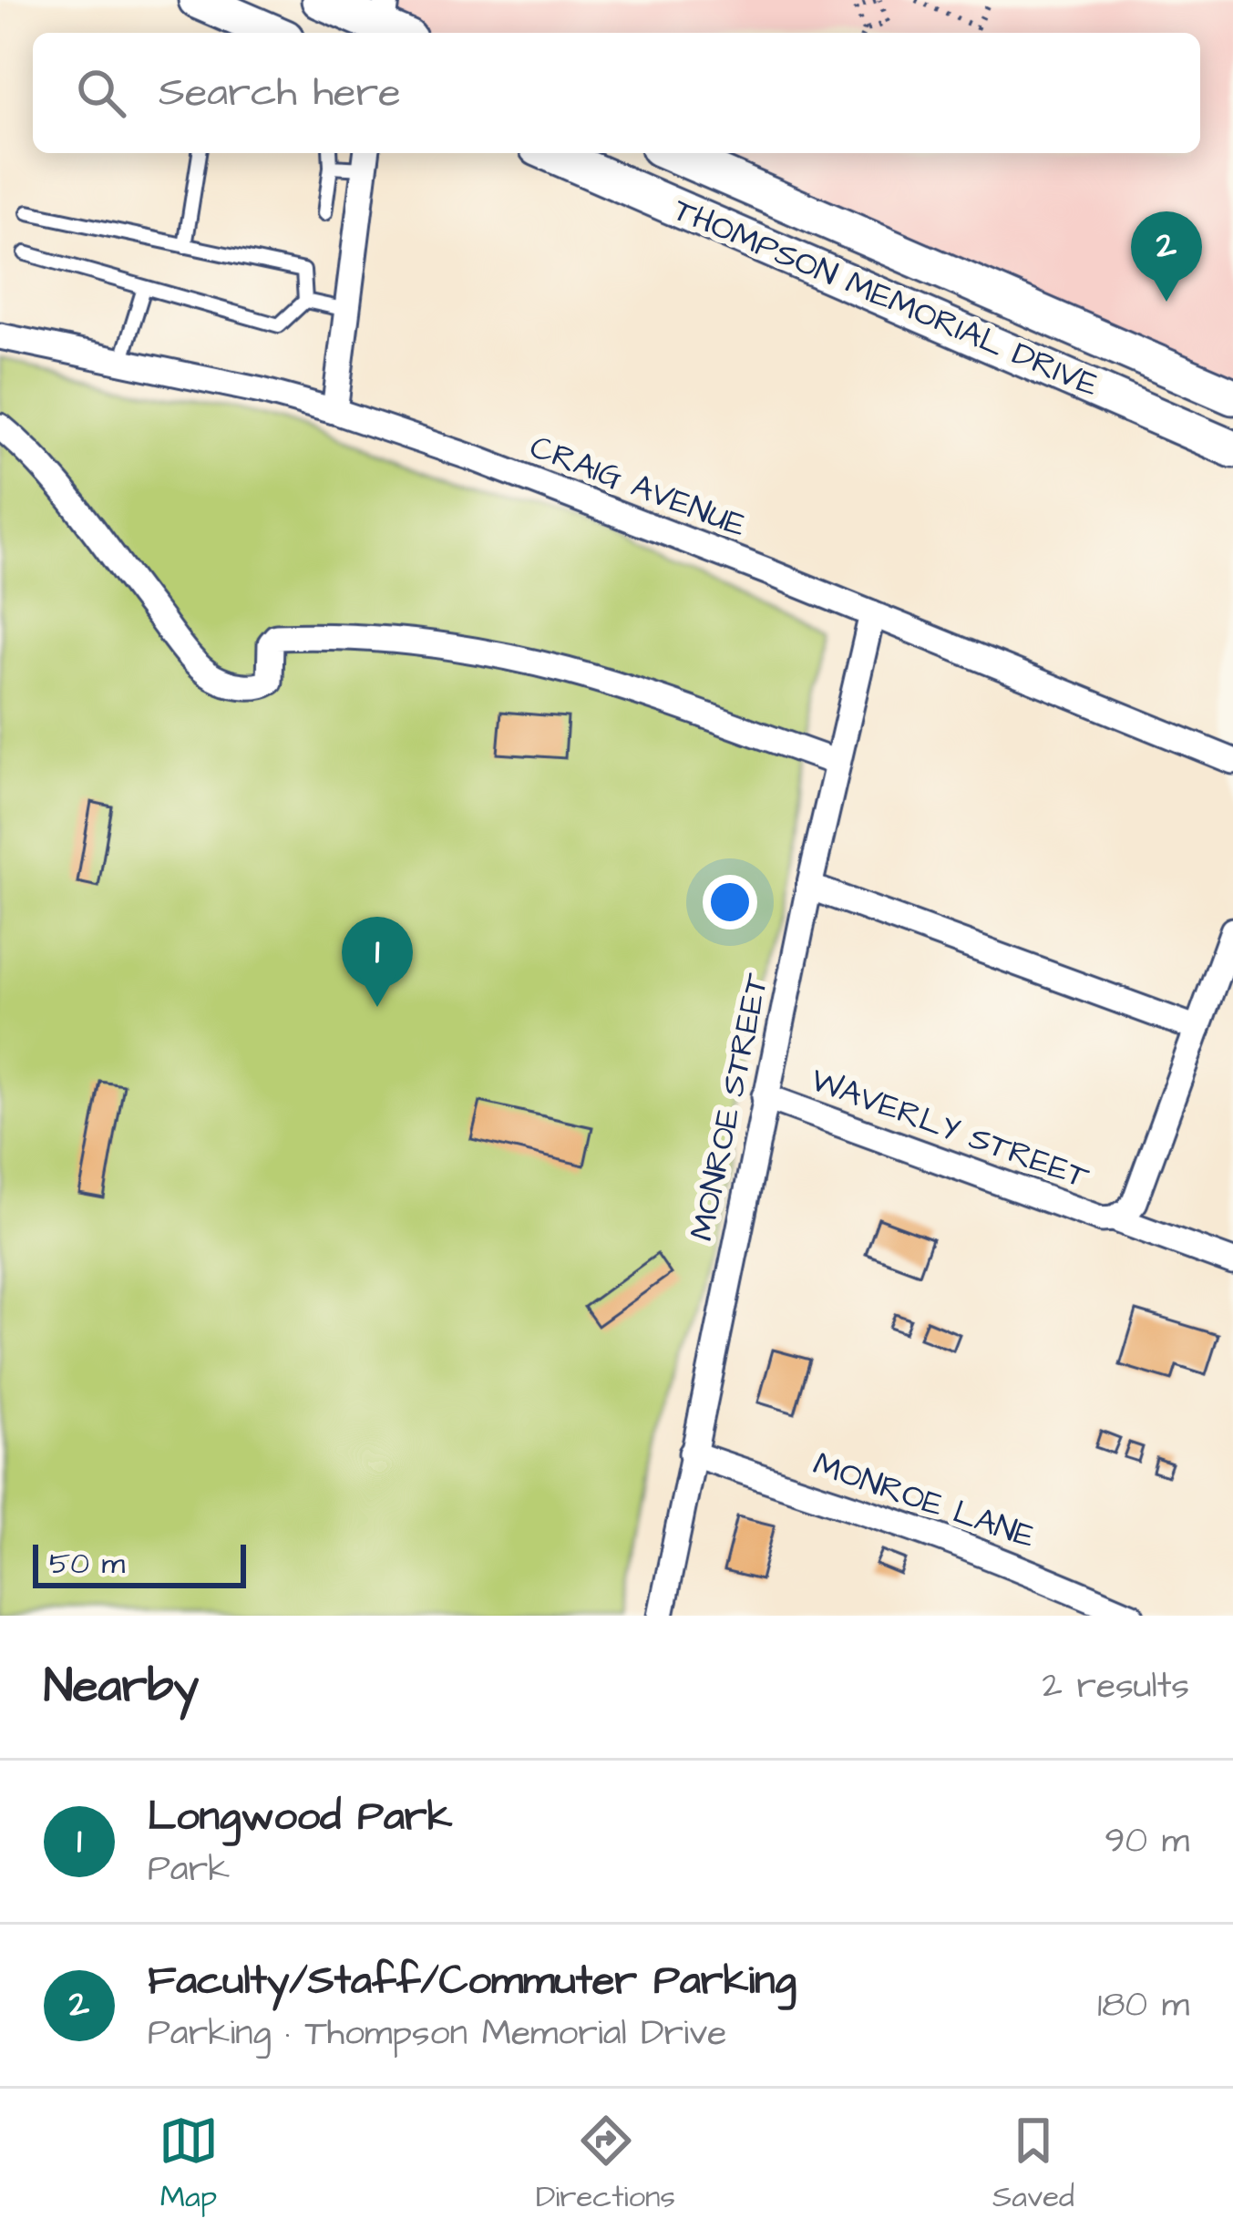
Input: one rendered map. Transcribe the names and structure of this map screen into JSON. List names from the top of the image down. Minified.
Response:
{"streets":{"main road":["THOMPSON MEMORIAL DRIVE"],"street":["CRAIG AVENUE","MONROE STREET","WAVERLY STREET","MONROE LANE"]},"crossings":[["CRAIG AVENUE","MONROE STREET"],["MONROE STREET","WAVERLY STREET"],["MONROE STREET","MONROE LANE"]],"scale_bar":"50 m","page":{"search":"Search here","pins":["2","1"],"scale":"50 m","heading":["Nearby","2 results"],"list":[{"mark":"1","name":"Longwood Park","note":"Park","value":"90 m"},{"mark":"2","name":"Faculty/Staff/Commuter Parking","note":"Parking · Thompson Memorial Drive","value":"180 m"}],"nav":["Map","Directions","Saved"]}}
